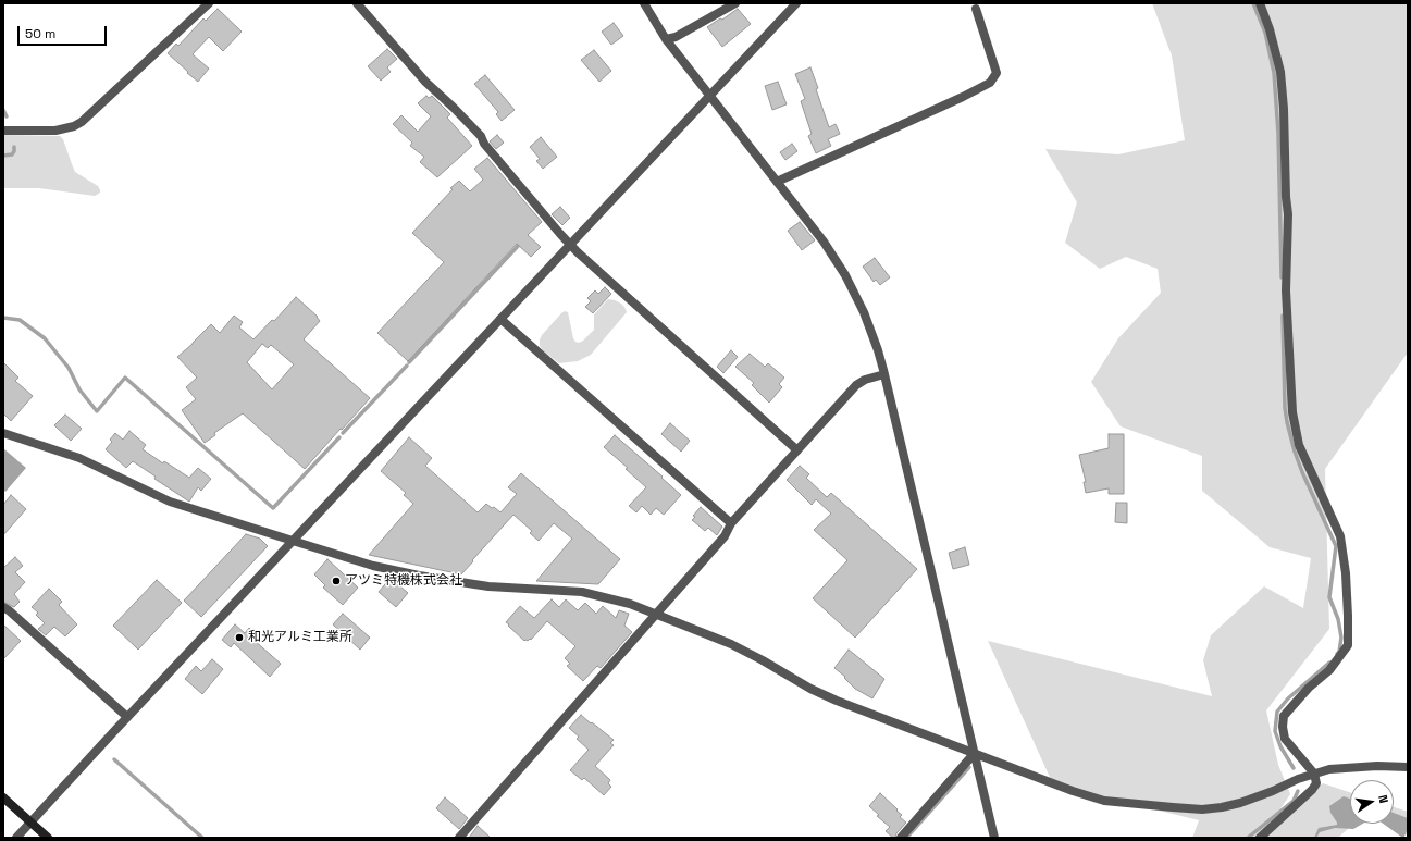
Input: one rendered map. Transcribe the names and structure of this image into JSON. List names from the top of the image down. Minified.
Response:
{"places":["アツミ特機株式会社","和光アルミ工業所"],"scale_bar":"50 m","north":"right"}
